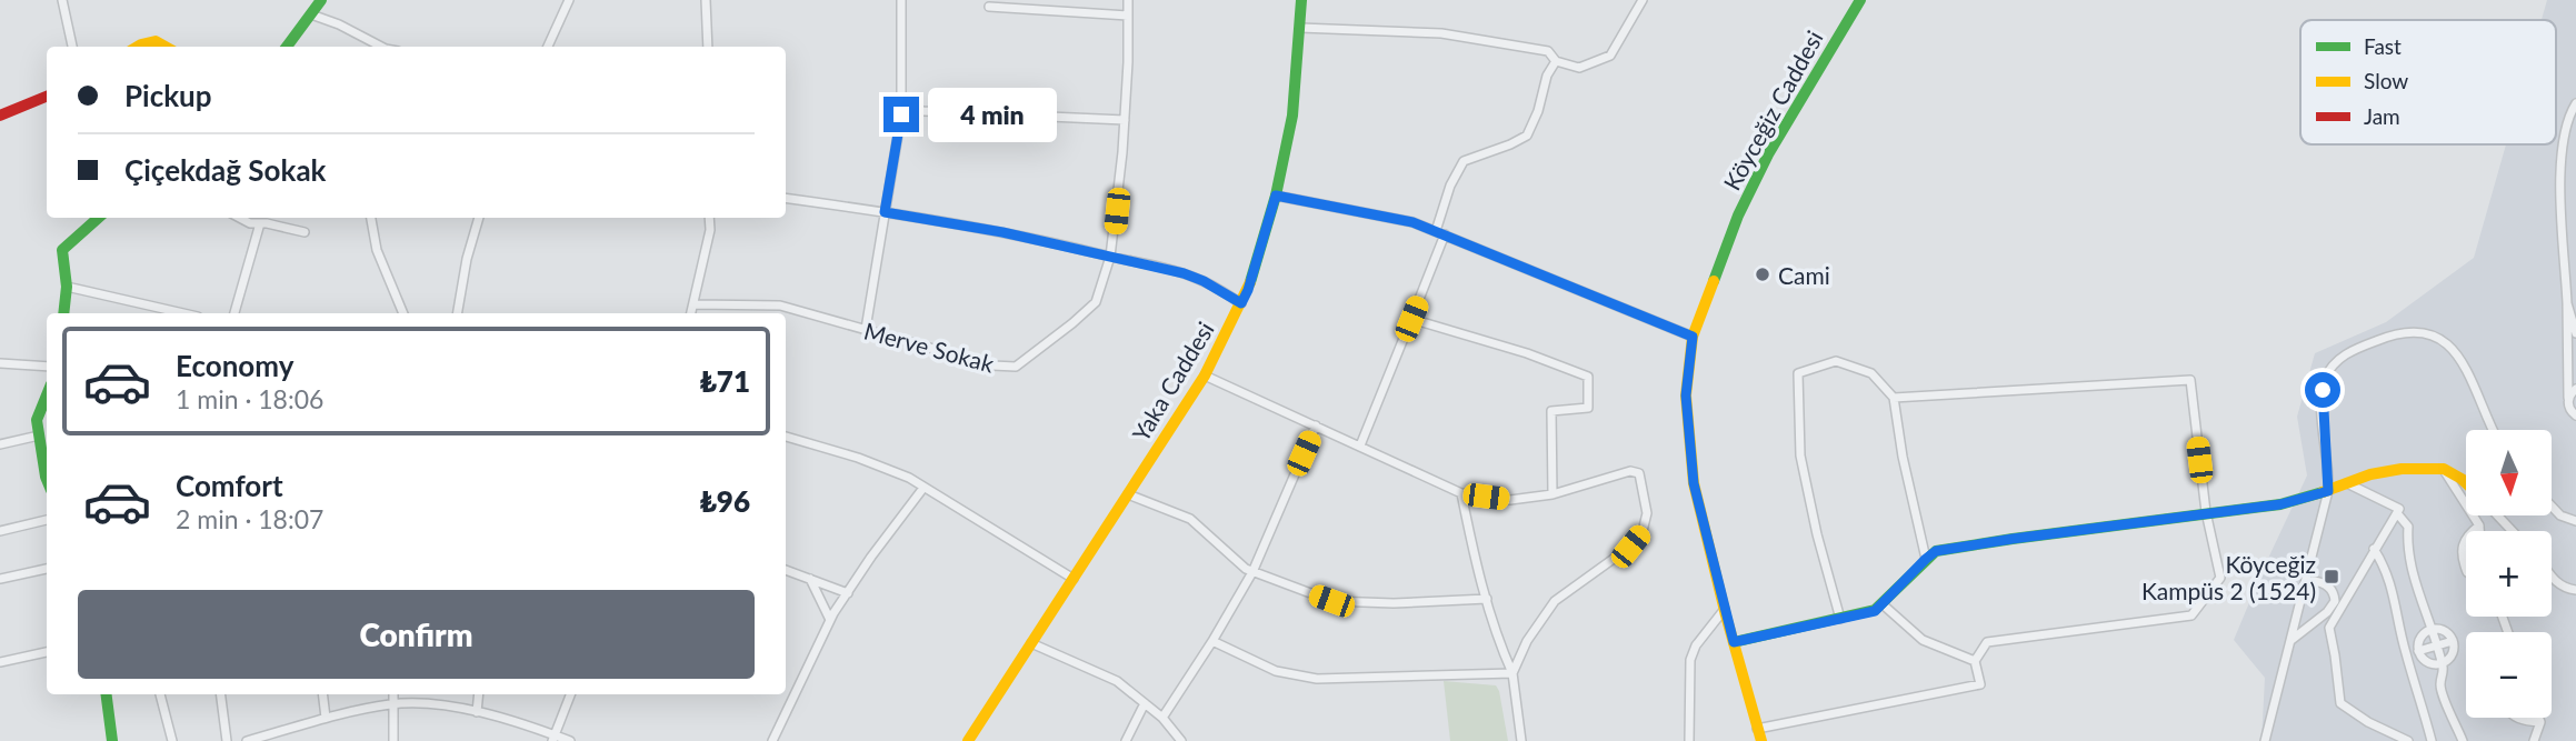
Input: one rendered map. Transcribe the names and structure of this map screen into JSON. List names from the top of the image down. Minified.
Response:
{"streets":{"street":["Köyceğiz Caddesi","Merve Sokak","Yaka Caddesi"]},"places":{"other":["Cami"],"transit":["Köyceğiz Kampüs 2 (1524)"]},"legend":["Fast","Slow","Jam"],"north":"bottom","page":{"banner":["Pickup","Çiçekdağ Sokak"],"bubble":"4 min","list":[{"name":"Economy","note":"1 min · 18:06","value":"₺71"},{"name":"Comfort","note":"2 min · 18:07","value":"₺96"}],"map_buttons":["+","−"],"buttons":"Confirm"}}
